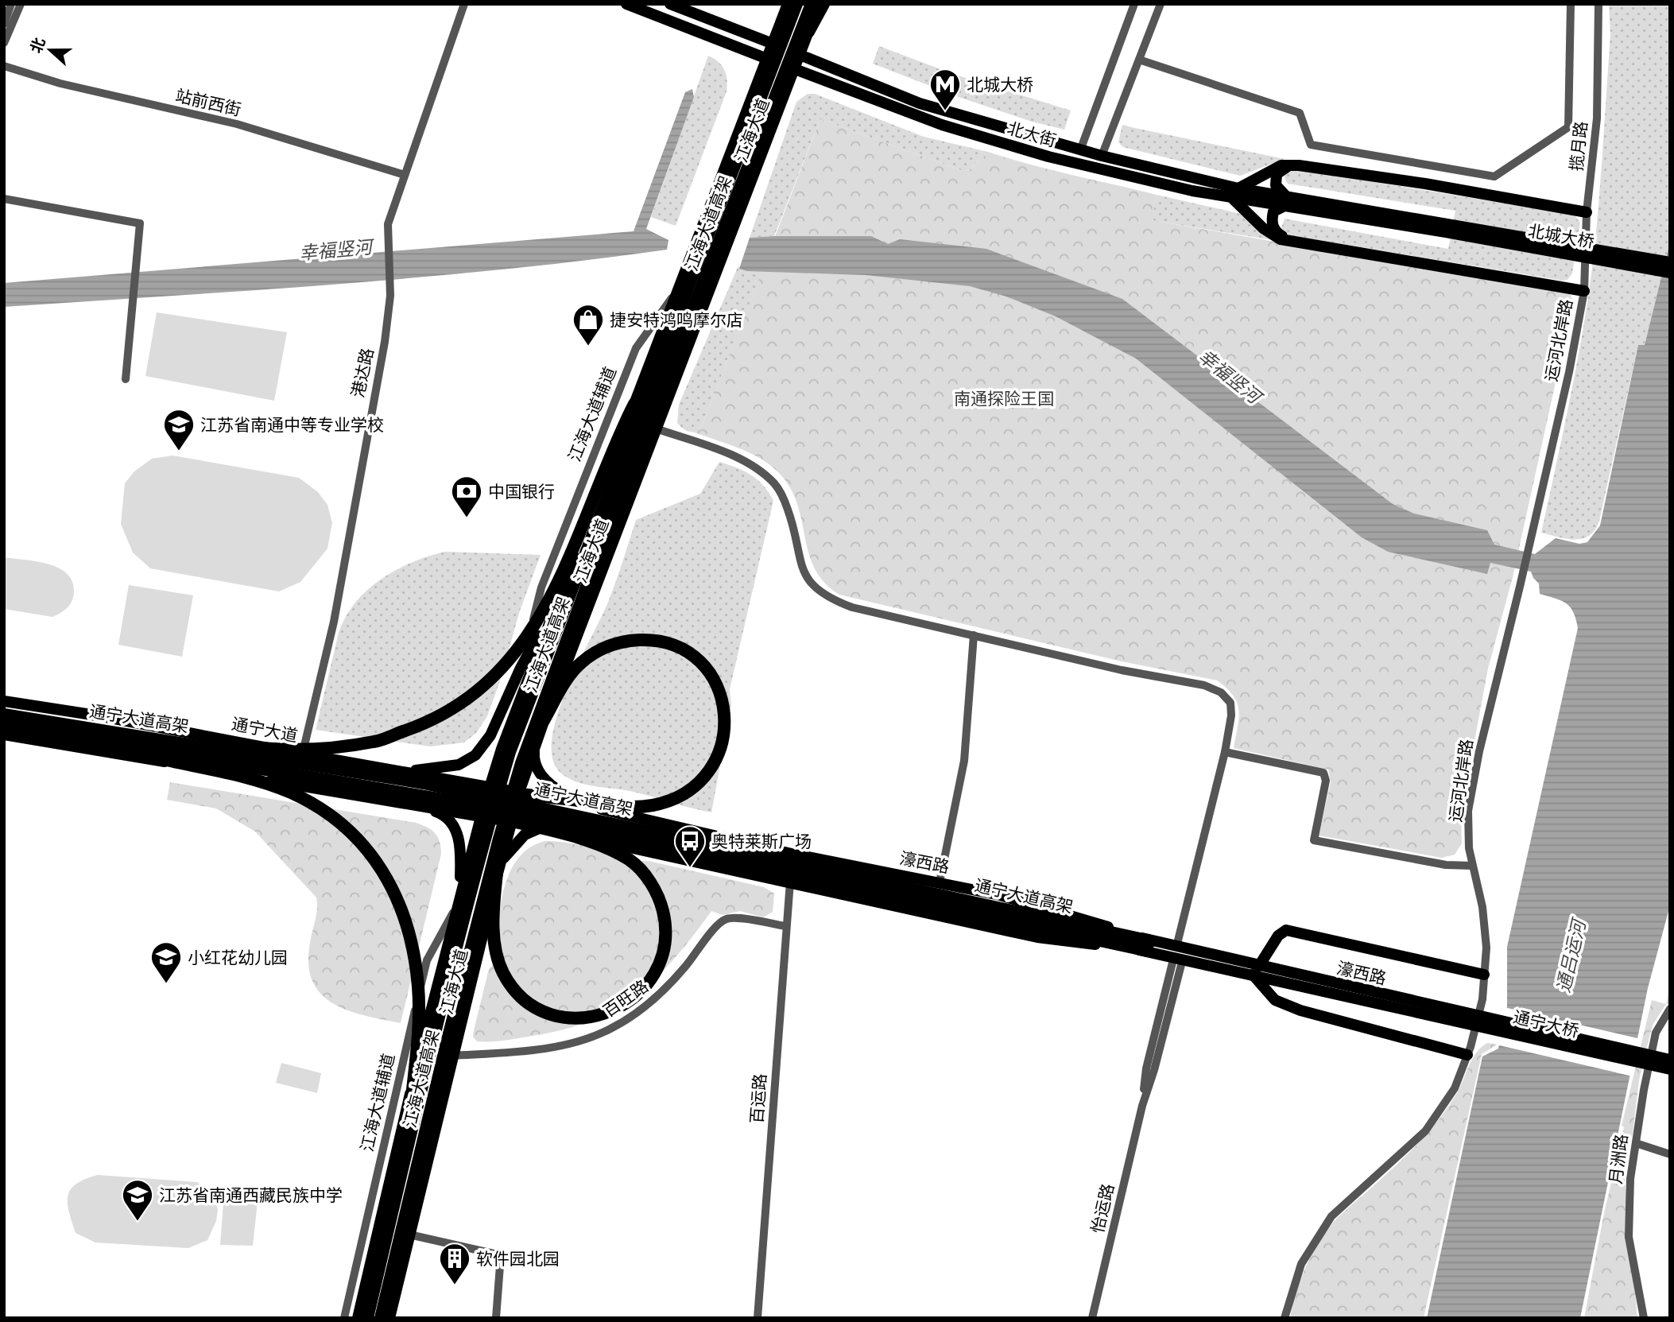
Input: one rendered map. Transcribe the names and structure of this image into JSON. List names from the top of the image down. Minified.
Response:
{"streets":{"highway":["江海大道高架","通宁大道高架"],"main road":["江海大道","北大街","北城大桥","通宁大道","濠西路","通宁大桥"],"street":["站前西街","揽月路","运河北岸路","港达路","江海大道辅道","百旺路","百运路","月洲路","怡运路"]},"crossings":[["站前西街","港达路"],["江海大道","北大街"],["江海大道","江海大道辅道"],["江海大道","通宁大道"],["江海大道","濠西路"],["江海大道","百旺路"],["北大街","北城大桥"],["揽月路","运河北岸路"],["港达路","通宁大道"],["通宁大道高架","濠西路"],["通宁大道","濠西路"],["濠西路","通宁大桥"],["濠西路","百运路"],["濠西路","怡运路"],["百旺路","百运路"]],"water":["幸福竖河","通吕运河"],"parks":["南通探险王国"],"places":{"metro station":["北城大桥"],"shop":["捷安特鸿鸣摩尔店"],"school or university":["江苏省南通中等专业学校","小红花幼儿园","江苏省南通西藏民族中学"],"bank":["中国银行"],"bus stop":["奥特莱斯广场"],"building":["软件园北园"]},"north":"left"}
